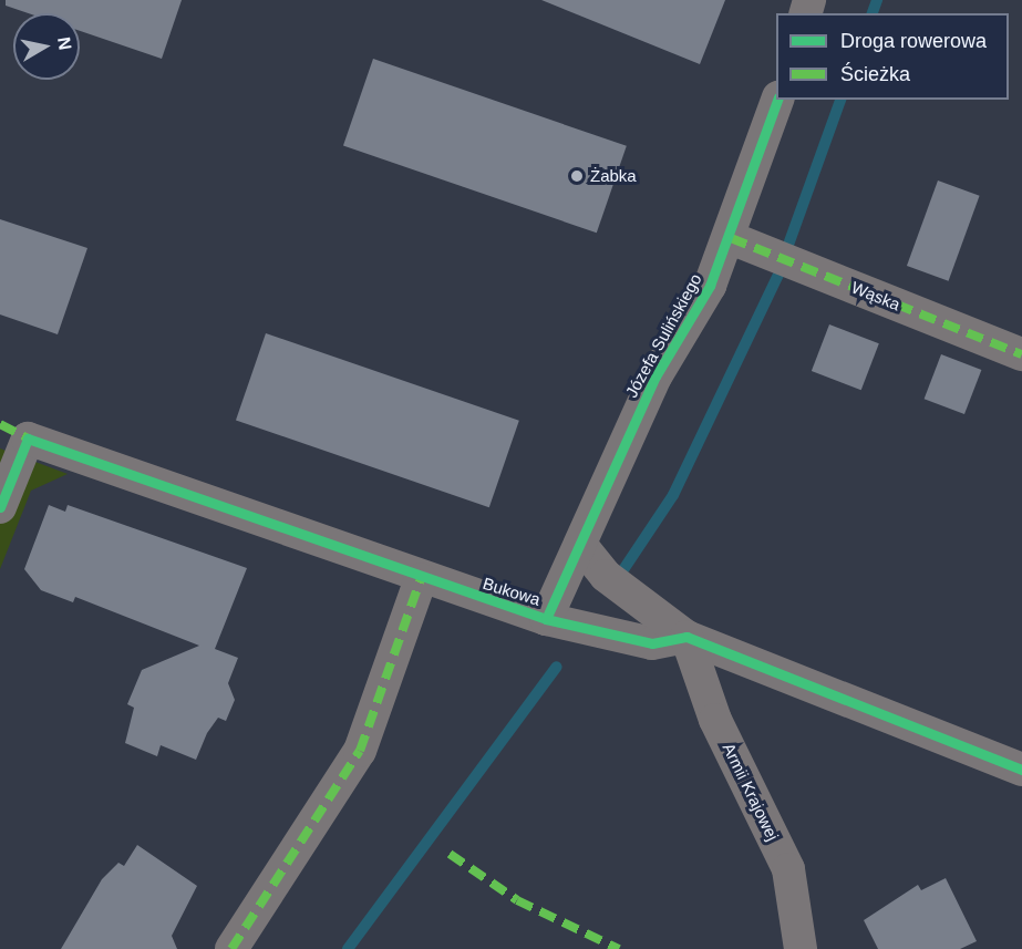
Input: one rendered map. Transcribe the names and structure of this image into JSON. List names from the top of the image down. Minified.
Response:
{"streets":{"street":["Wąska","Józefa Sulińskiego","Bukowa","Armii Krajowej"]},"crossings":[["Wąska","Józefa Sulińskiego"],["Józefa Sulińskiego","Bukowa"],["Bukowa","Armii Krajowej"]],"places":["Żabka"],"legend":["Droga rowerowa","Ścieżka"],"north":"right"}
